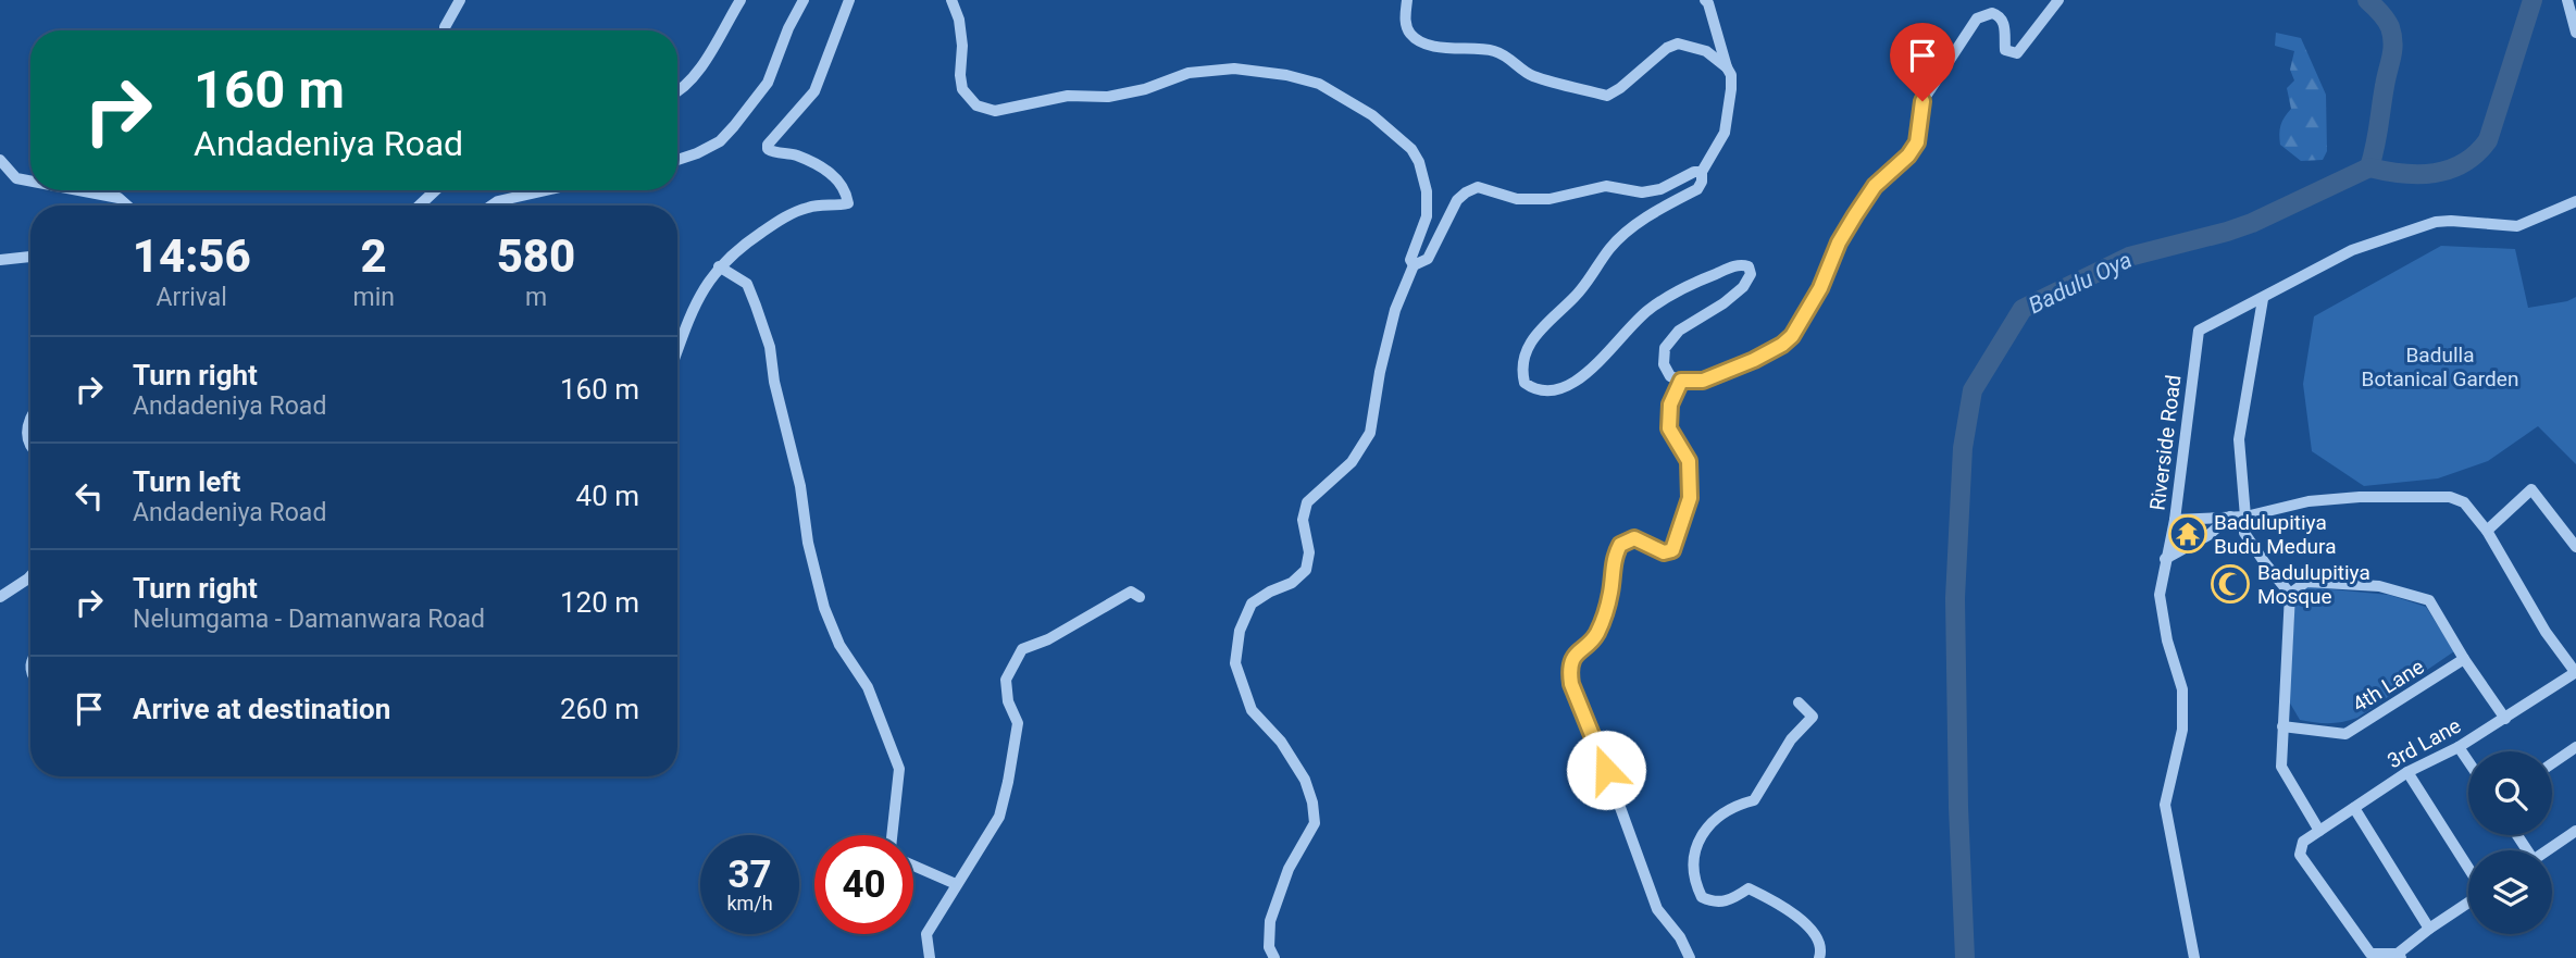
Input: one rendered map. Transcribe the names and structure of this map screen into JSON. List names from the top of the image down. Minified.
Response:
{"streets":{"street":["Riverside Road","4th Lane","3rd Lane"]},"water":["Badulu Oya"],"parks":["Badulla Botanical Garden"],"places":{"temple":["Badulupitiya Budu Medura"],"mosque":["Badulupitiya Mosque"]},"page":{"turn":["160 m","Andadeniya Road"],"eta":["14:56","Arrival","2","min","580","m"],"list":[{"name":"Turn right","note":"Andadeniya Road","value":"160 m"},{"name":"Turn left","note":"Andadeniya Road","value":"40 m"},{"name":"Turn right","note":"Nelumgama - Damanwara Road","value":"120 m"},{"name":"Arrive at destination","value":"260 m"}],"speed":"37 km/h","limit":"40"}}
